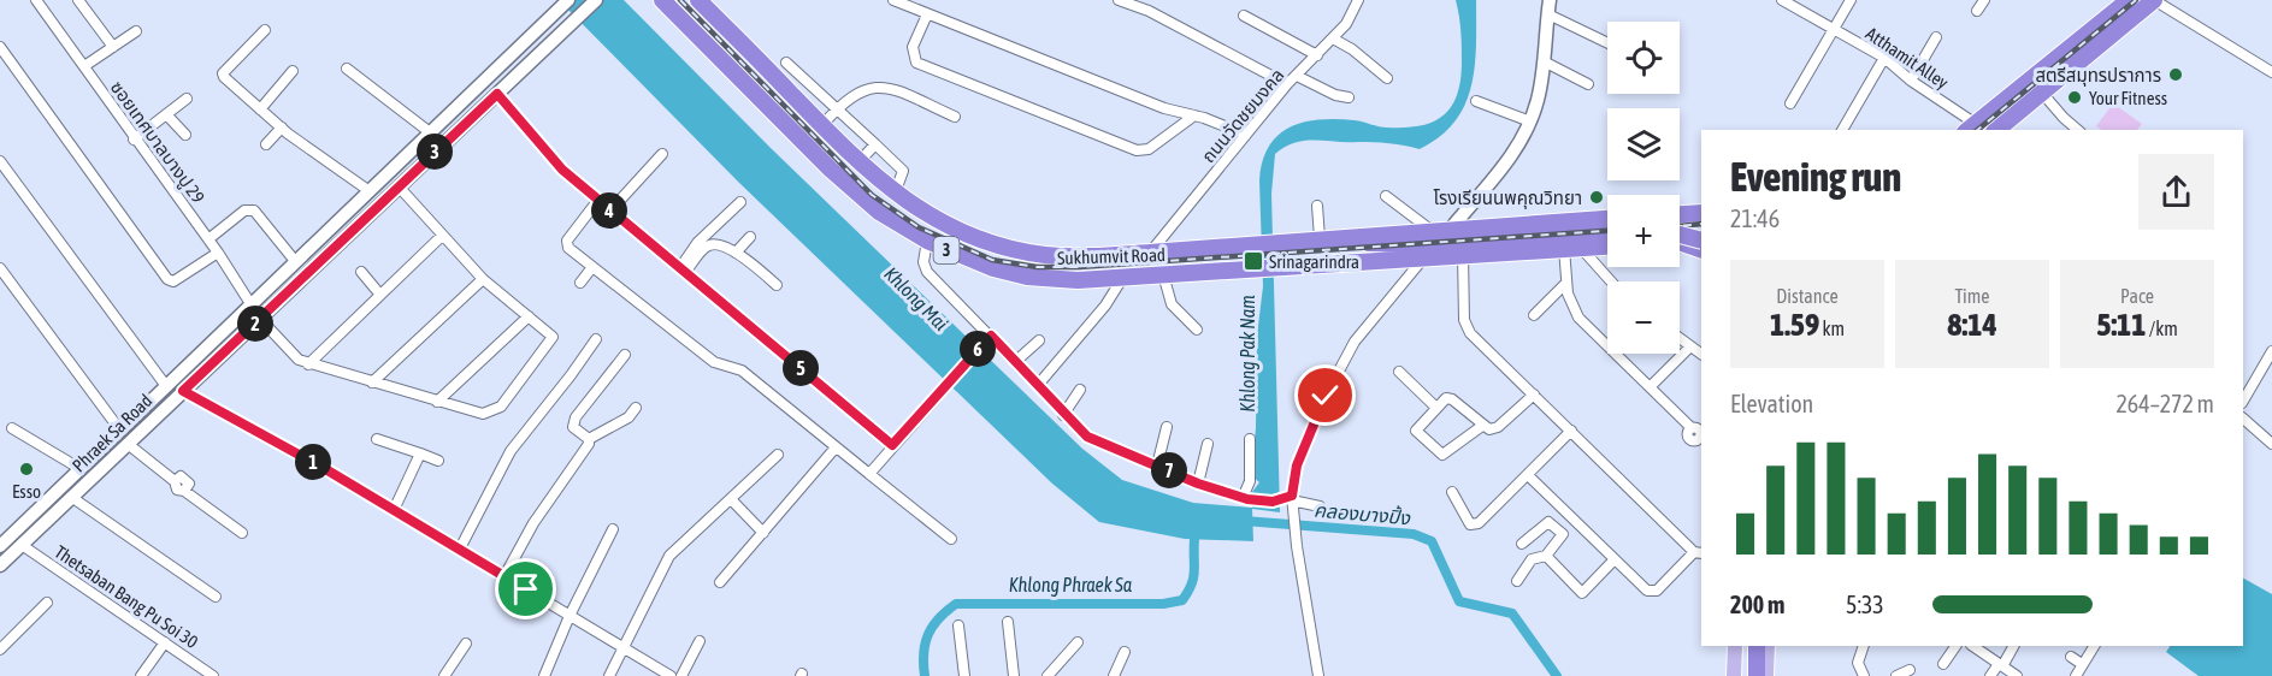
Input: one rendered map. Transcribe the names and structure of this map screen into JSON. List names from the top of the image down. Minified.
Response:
{"streets":{"highway":["3","Sukhumvit Road"],"main road":["Phraek Sa Road"],"street":["Atthamit Alley","ถนนวัดชยมงคล","ซอยเทศบาลบางปู 29","Thetsaban Bang Pu Soi 30"]},"crossings":[["ถนนวัดชยมงคล","Sukhumvit Road"],["ซอยเทศบาลบางปู 29","Phraek Sa Road"],["Phraek Sa Road","Thetsaban Bang Pu Soi 30"]],"water":["Khlong Mai","Khlong Pak Nam","คลองบางปิ้ง","Khlong Phraek Sa"],"places":{"other":["สตรีสมุทรปราการ","Your Fitness","โรงเรียนนพคุณวิทยา","Esso"],"transit":["Srinagarindra"]},"page":{"map_buttons":["+","−"],"heading":["Evening run","21:46"],"pins":["3","4","2","6","5","1","7"],"stats":[["Distance","1.59 km"],["Time","8:14"],["Pace","5:11 /km"]],"chart":["Elevation","264–272 m"],"list":[{"name":"200 m","note":"5:33"}]}}
